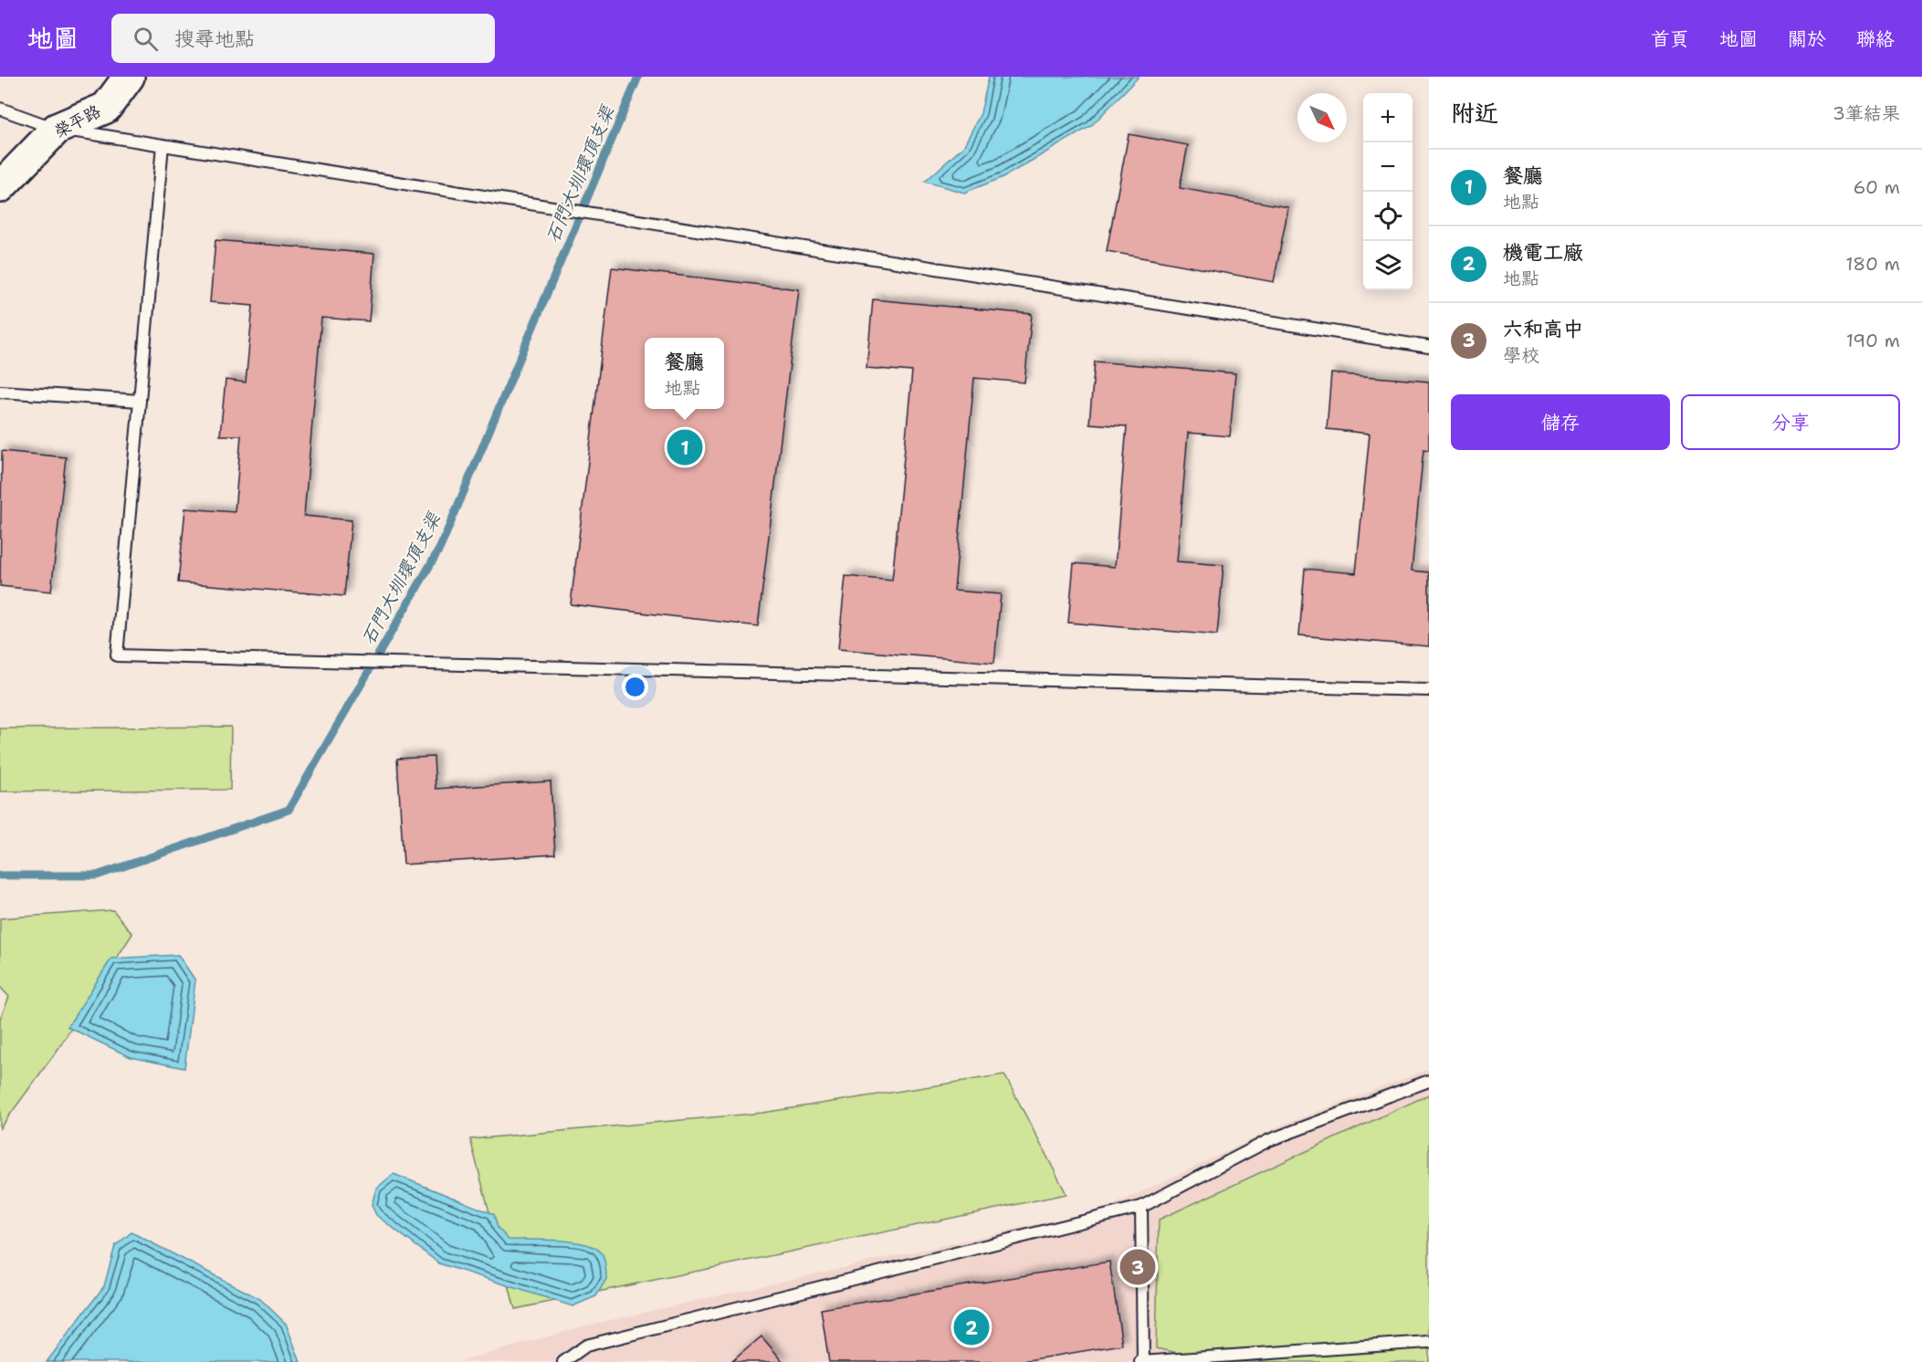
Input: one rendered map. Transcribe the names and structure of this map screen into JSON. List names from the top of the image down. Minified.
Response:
{"streets":{"street":["榮平路"]},"water":["石門大圳環頂支渠"],"north":"bottom right","page":{"header":"地圖","search":"搜尋地點","nav":["首頁","地圖","關於","聯絡"],"heading":["附近","3筆結果"],"map_buttons":["+","−"],"list":[{"mark":"1","name":"餐廳","note":"地點","value":"60 m"},{"mark":"2","name":"機電工廠","note":"地點","value":"180 m"},{"mark":"3","name":"六和高中","note":"學校","value":"190 m"}],"popup":["餐廳","地點"],"buttons":["儲存","分享"],"pins":["1","3","2"]}}
